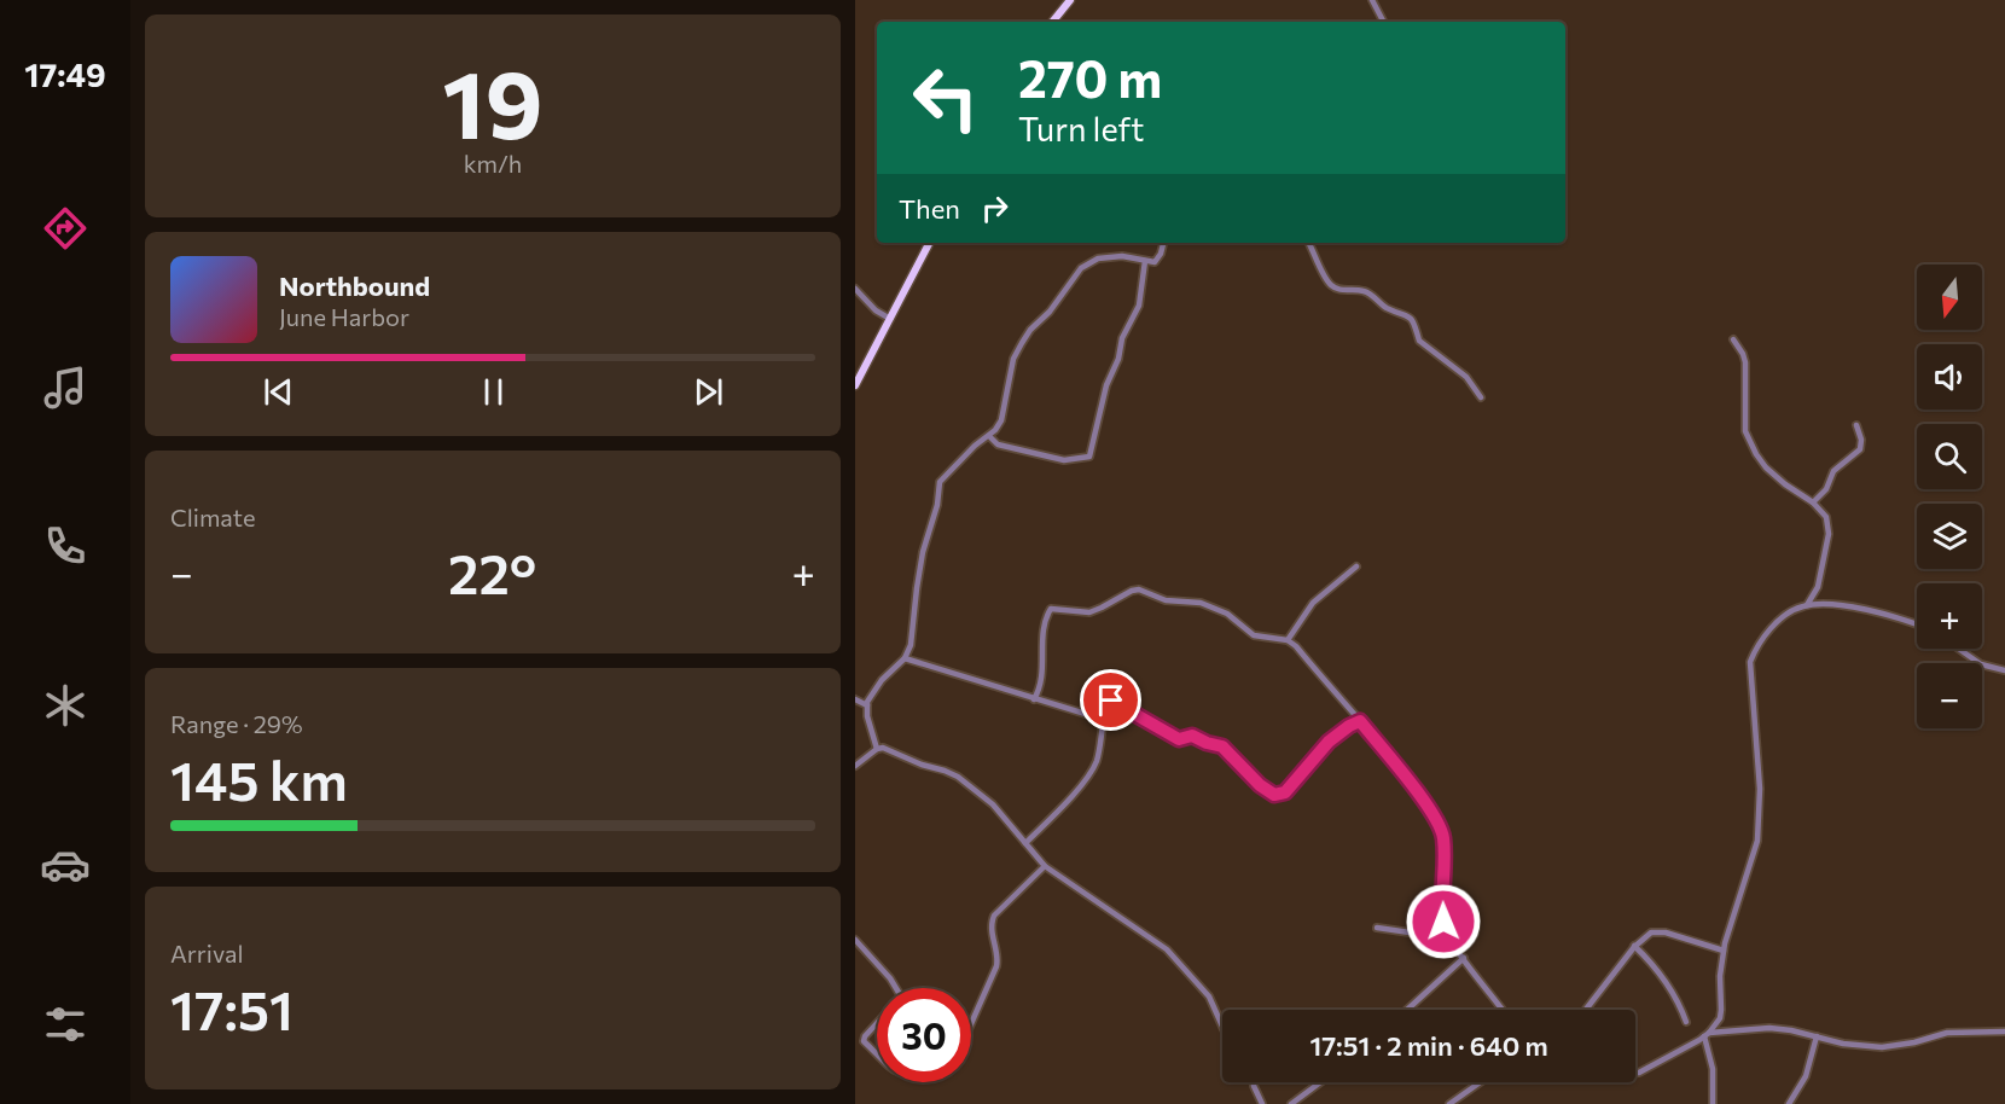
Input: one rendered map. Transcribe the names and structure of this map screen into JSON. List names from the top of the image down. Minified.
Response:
{"north":"bottom","page":{"tabs":"17:49","tile":[["19","km/h"],"Climate",["Range · 29%","145 km"],["Arrival","17:51"]],"turn":["270 m","Turn left"],"then":"Then","song":["Northbound","June Harbor"],"map_buttons":["+","−"],"heat":["−","22°","+"],"limit":"30","trip":"17:51 · 2 min · 640 m"}}
